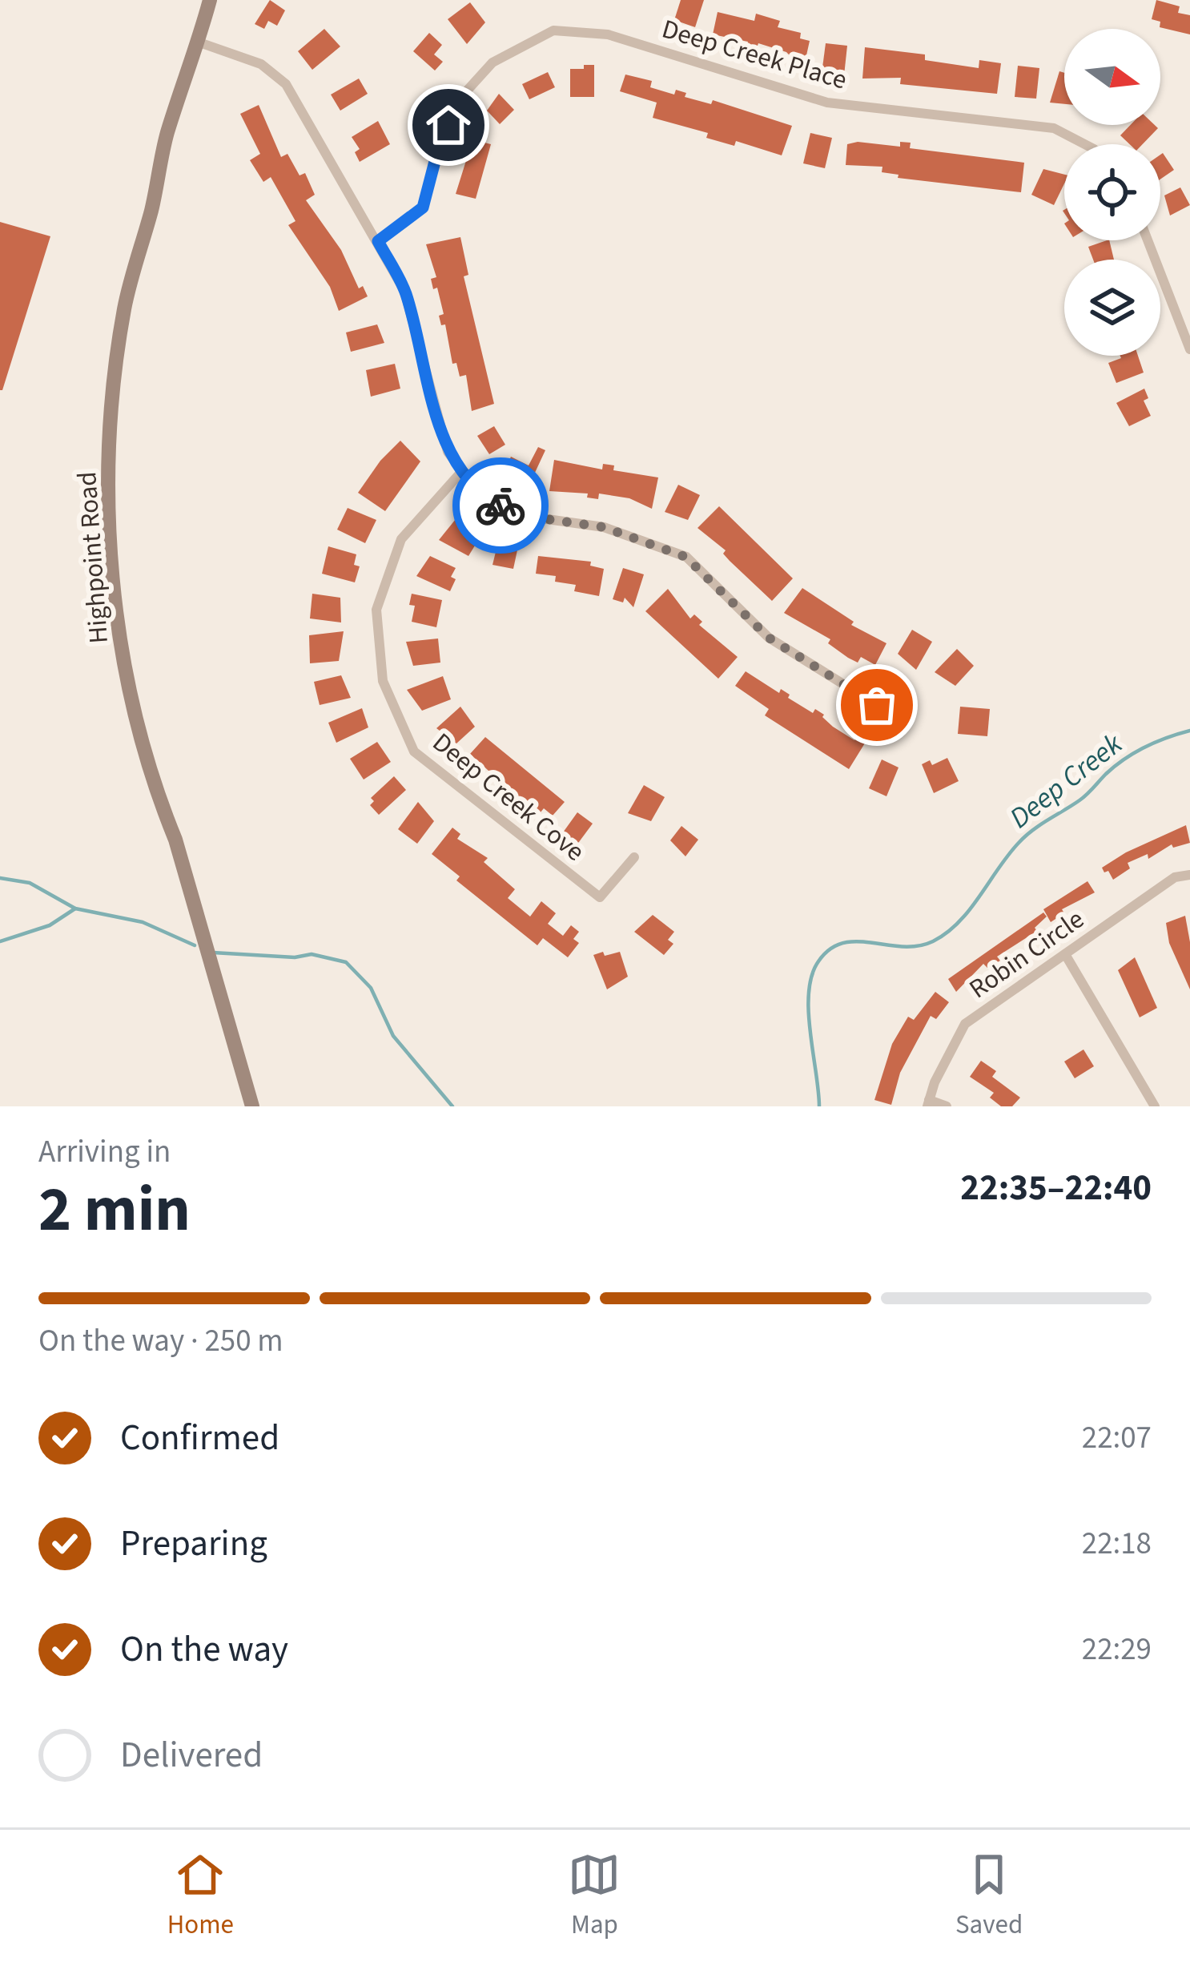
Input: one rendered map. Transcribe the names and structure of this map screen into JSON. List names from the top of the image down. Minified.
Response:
{"streets":{"street":["Deep Creek Place","Highpoint Road","Deep Creek Cove","Robin Circle"]},"water":["Deep Creek"],"north":"right","page":{"heading":["2 min","Arriving in","22:35–22:40"],"bar":"On the way · 250 m","list":[["Confirmed","22:07"],["Preparing","22:18"],["On the way","22:29"],"Delivered"],"tabs":["Home","Map","Saved"]}}
